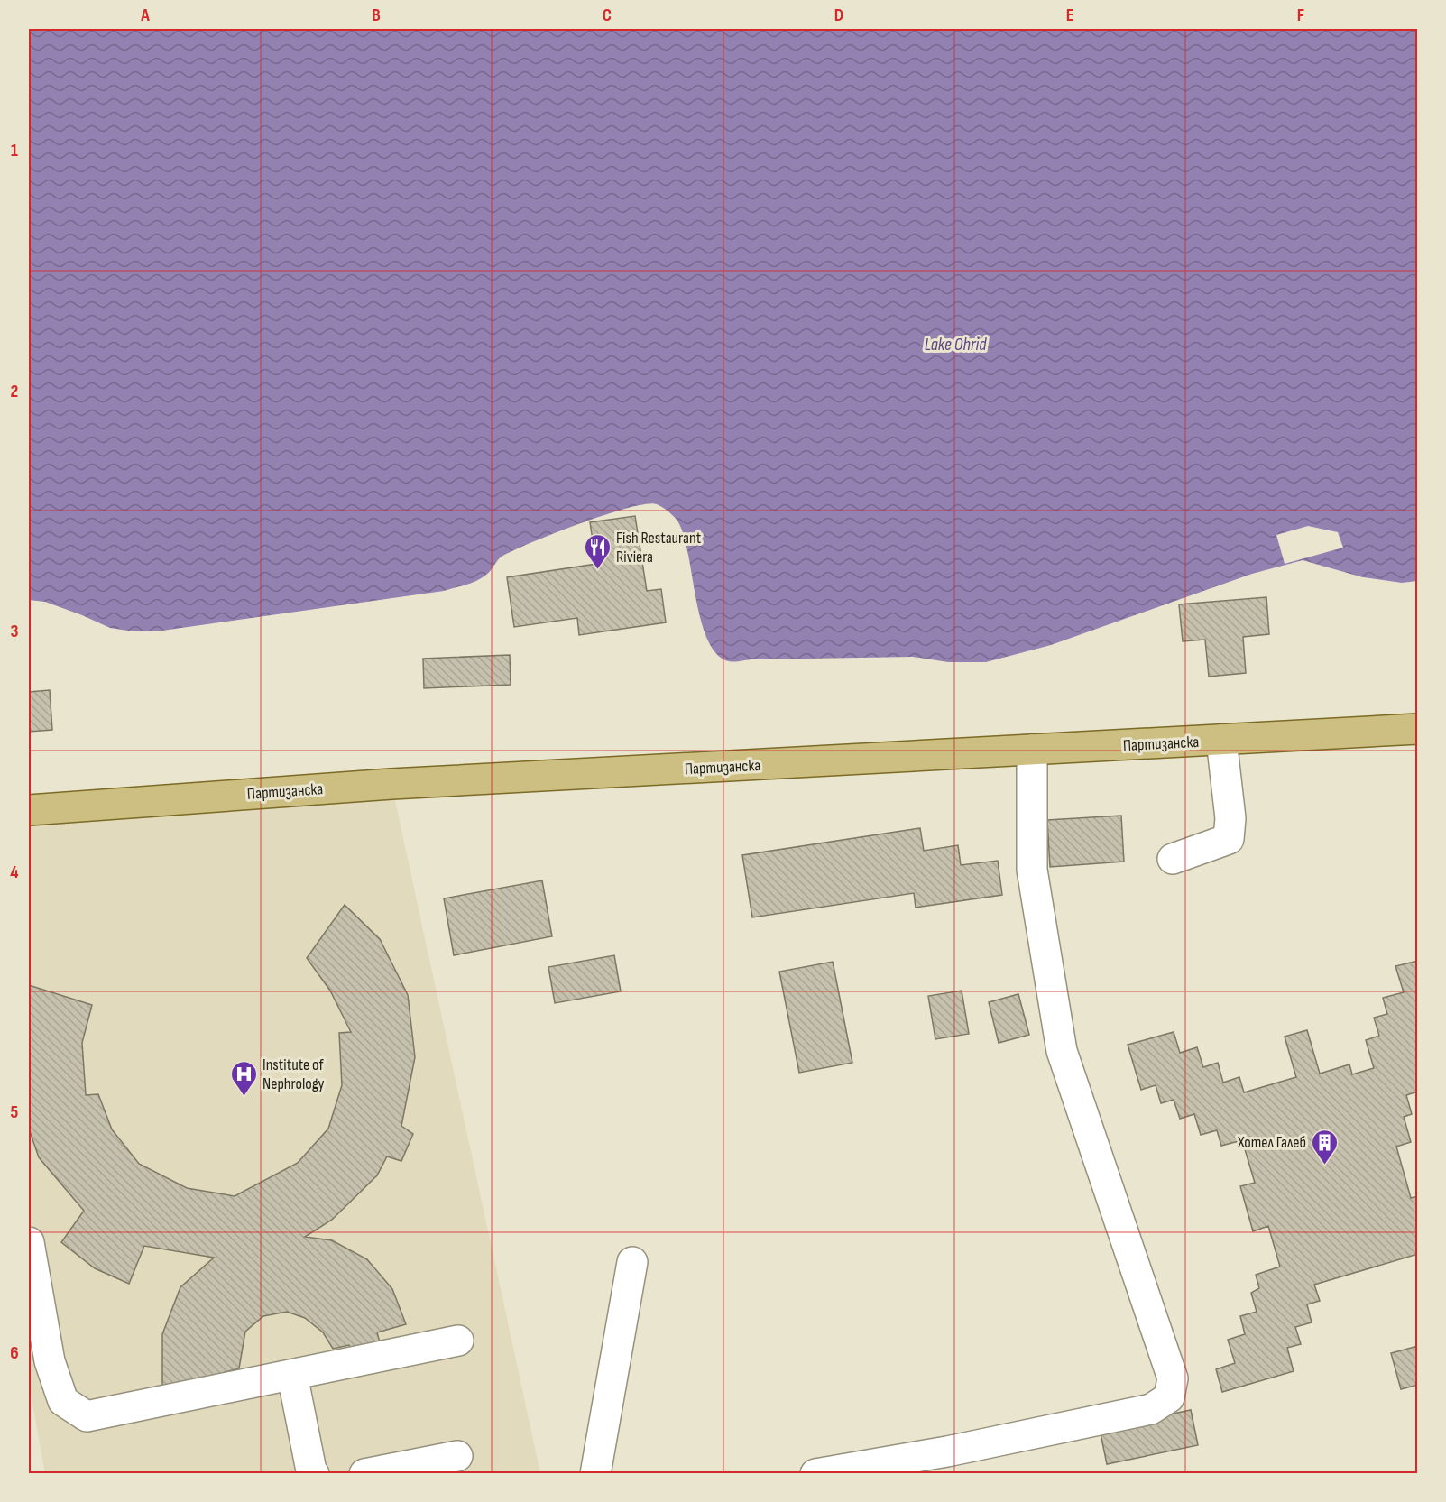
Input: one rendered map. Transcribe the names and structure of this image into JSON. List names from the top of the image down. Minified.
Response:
{"streets":{"main road":["Партизанска"]},"water":["Lake Ohrid"],"places":{"restaurant":["Fish Restaurant Riviera"],"hospital":["Institute of Nephrology"],"building":["Хотел Галеб"]},"grid":{"columns":["A","B","C","D","E","F"],"rows":["1","2","3","4","5","6"]}}
